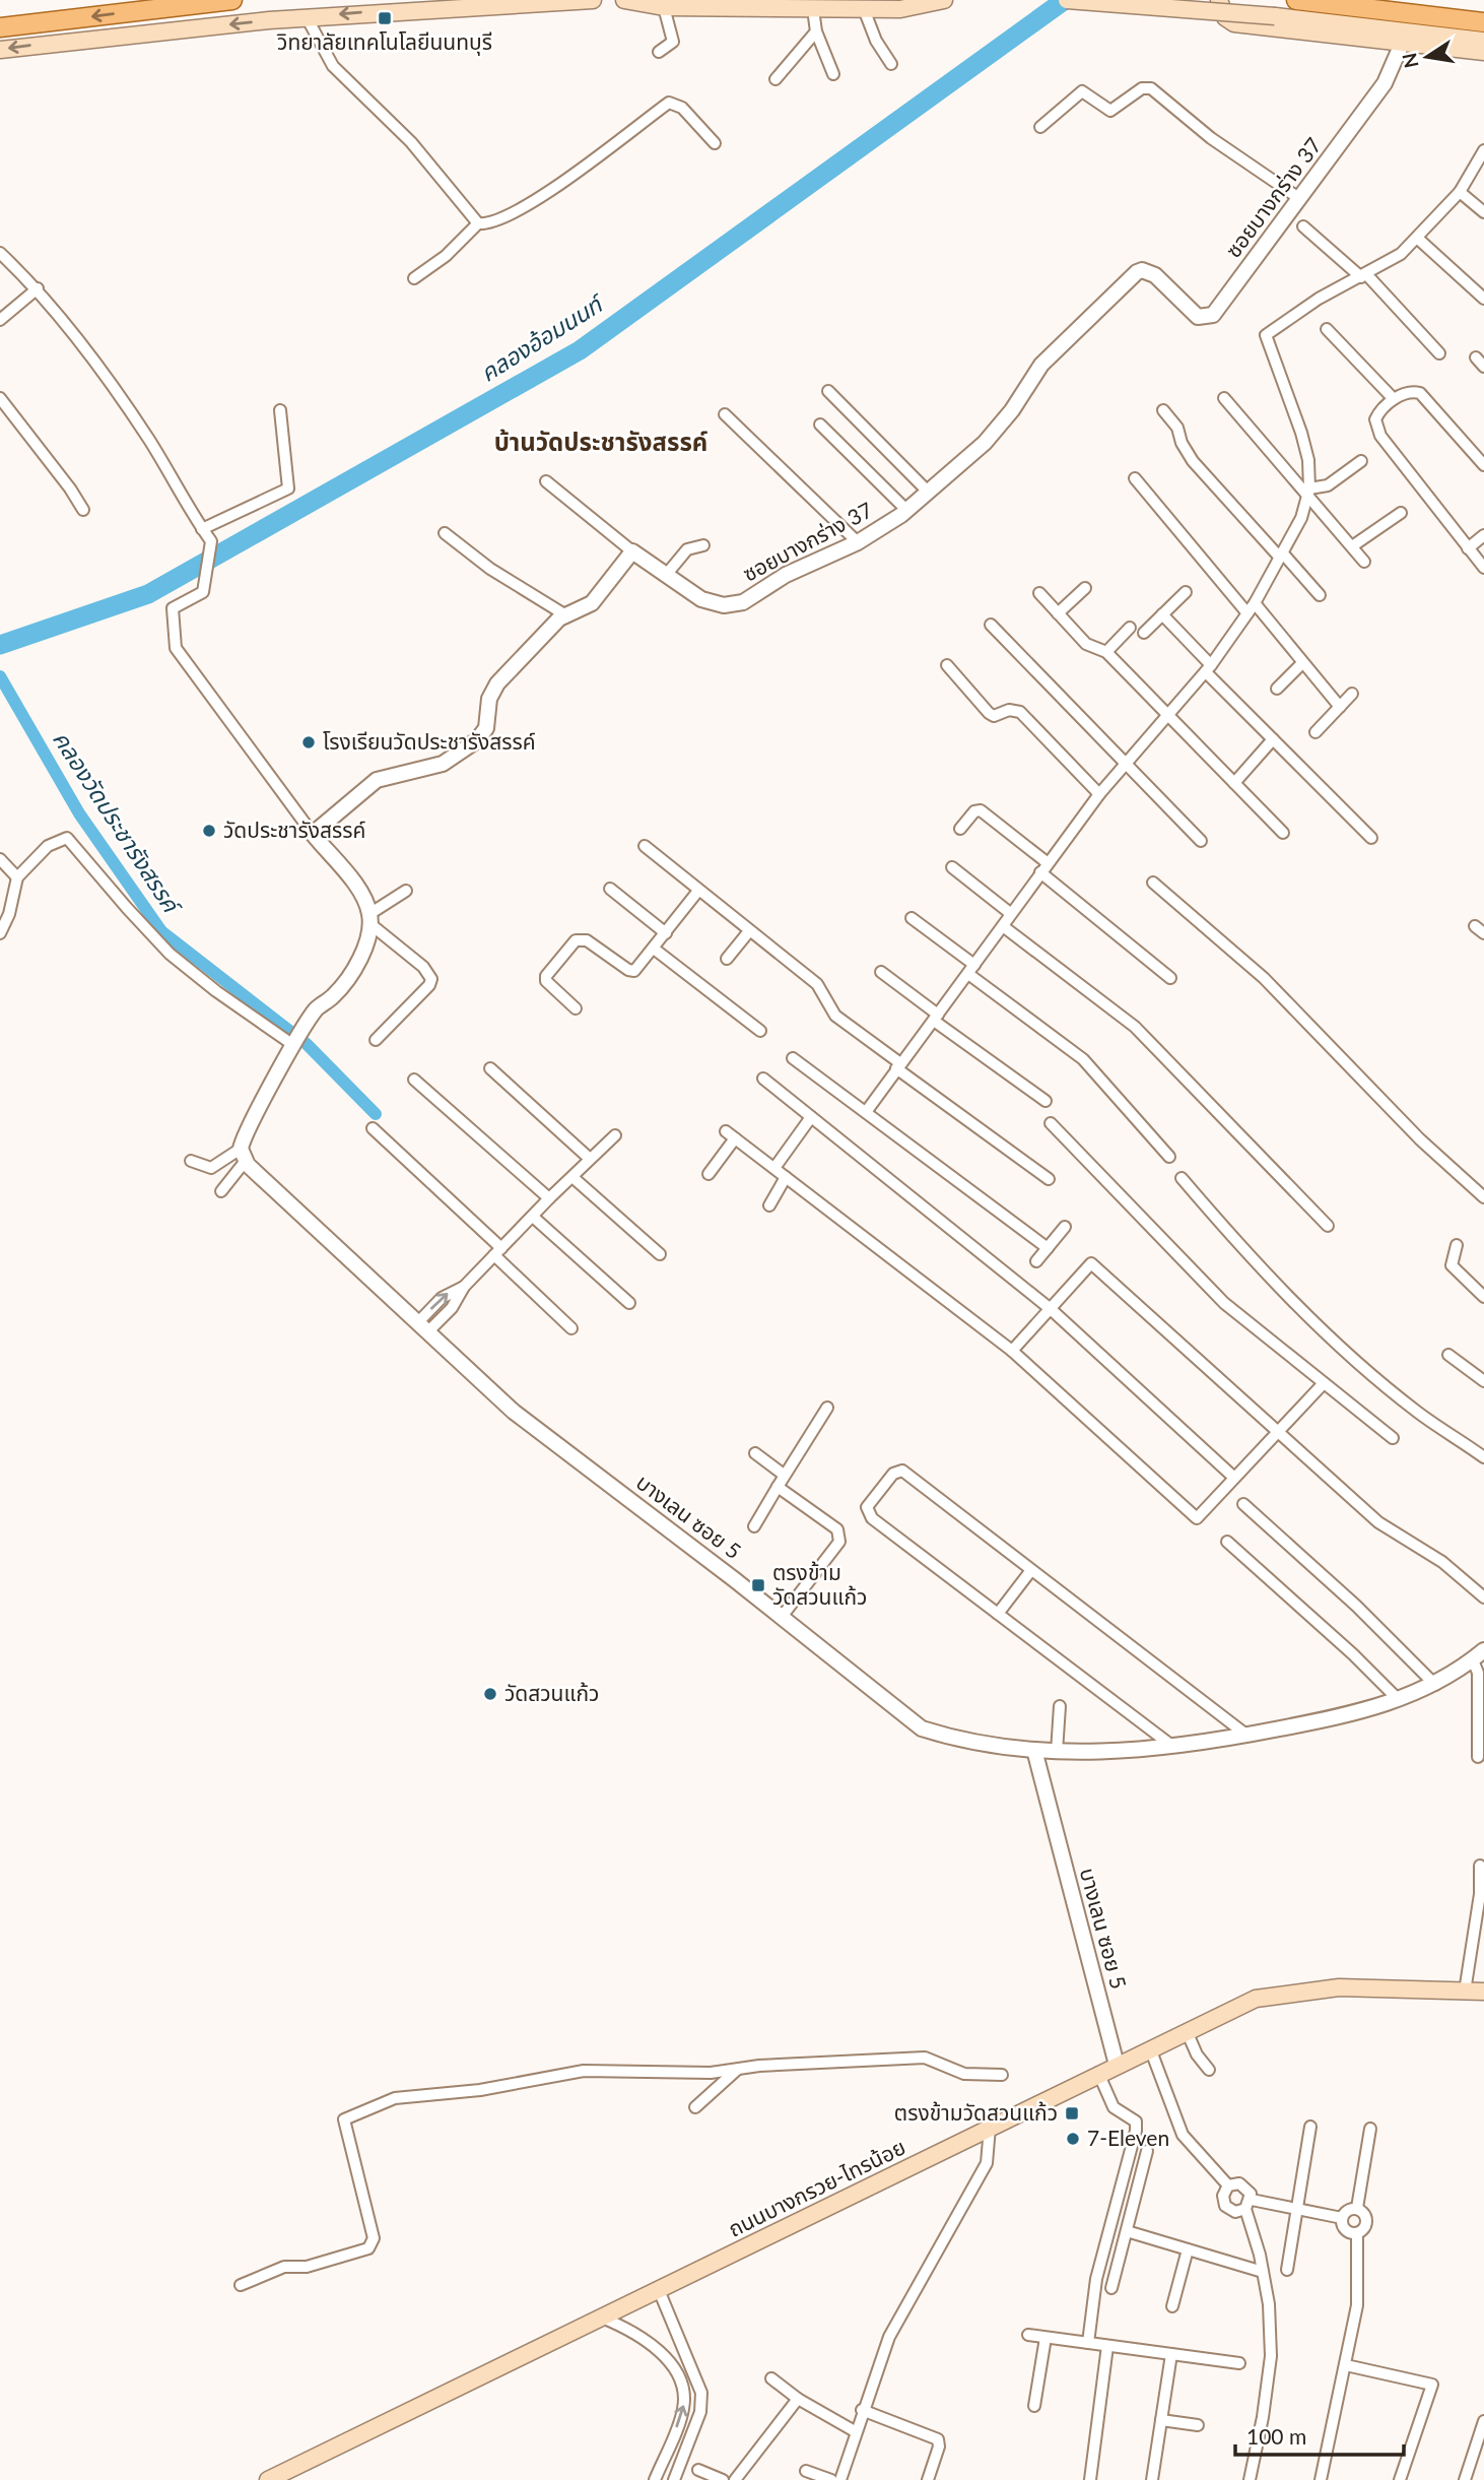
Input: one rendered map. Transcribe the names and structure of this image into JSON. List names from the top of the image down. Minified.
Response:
{"streets":{"main road":["ถนนบางกรวย-ไทรน้อย"],"street":["ซอยบางกร่าง 37","บางเลน ซอย 5"]},"crossings":[["บางเลน ซอย 5","ถนนบางกรวย-ไทรน้อย"]],"districts":["บ้านวัดประชารังสรรค์"],"water":["คลองอ้อมนนท์","คลองวัดประชารังสรรค์"],"places":{"transit":["วิทยาลัยเทคโนโลยีนนทบุรี","ตรงข้าม วัดสวนแก้ว","ตรงข้ามวัดสวนแก้ว"],"other":["โรงเรียนวัดประชารังสรรค์","วัดประชารังสรรค์","วัดสวนแก้ว","7-Eleven"]},"scale_bar":"100 m","north":"left"}
